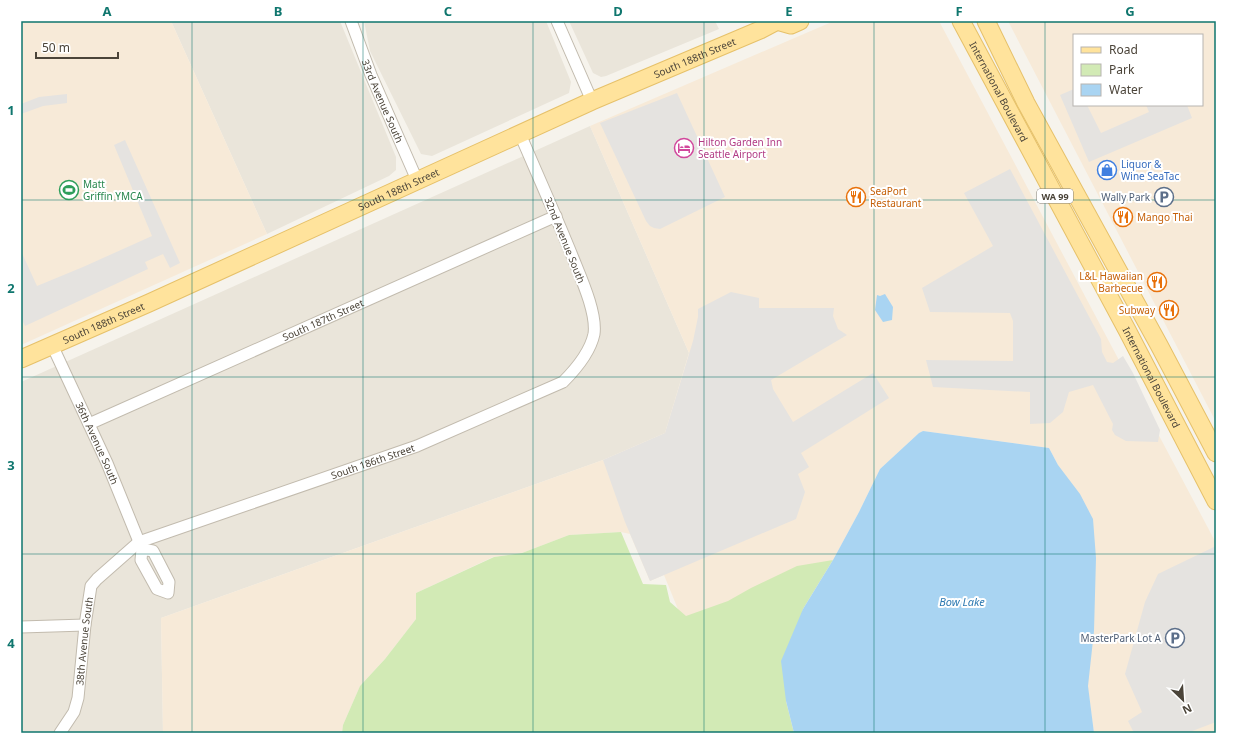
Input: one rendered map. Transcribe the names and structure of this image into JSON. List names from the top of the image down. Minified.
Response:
{"streets":{"main road":["South 188th Street","International Boulevard","WA 99"],"street":["33rd Avenue South","32nd Avenue South","South 187th Street","36th Avenue South","South 186th Street","38th Avenue South"]},"crossings":[["South 188th Street","33rd Avenue South"],["South 188th Street","32nd Avenue South"],["South 188th Street","36th Avenue South"],["32nd Avenue South","South 187th Street"],["32nd Avenue South","South 186th Street"],["South 187th Street","36th Avenue South"],["36th Avenue South","South 186th Street"],["36th Avenue South","38th Avenue South"],["South 186th Street","38th Avenue South"]],"water":["Bow Lake"],"places":{"hotel":["Hilton Garden Inn Seattle Airport"],"shop":["Liquor & Wine SeaTac"],"sports":["Matt Griffin YMCA"],"restaurant":["SeaPort Restaurant","Mango Thai","L&L Hawaiian Barbecue","Subway"],"parking":["Wally Park","MasterPark Lot A"]},"legend":["Road","Park","Water"],"scale_bar":"50 m","north":"bottom right","grid":{"columns":["A","B","C","D","E","F","G"],"rows":["1","2","3","4"]}}
